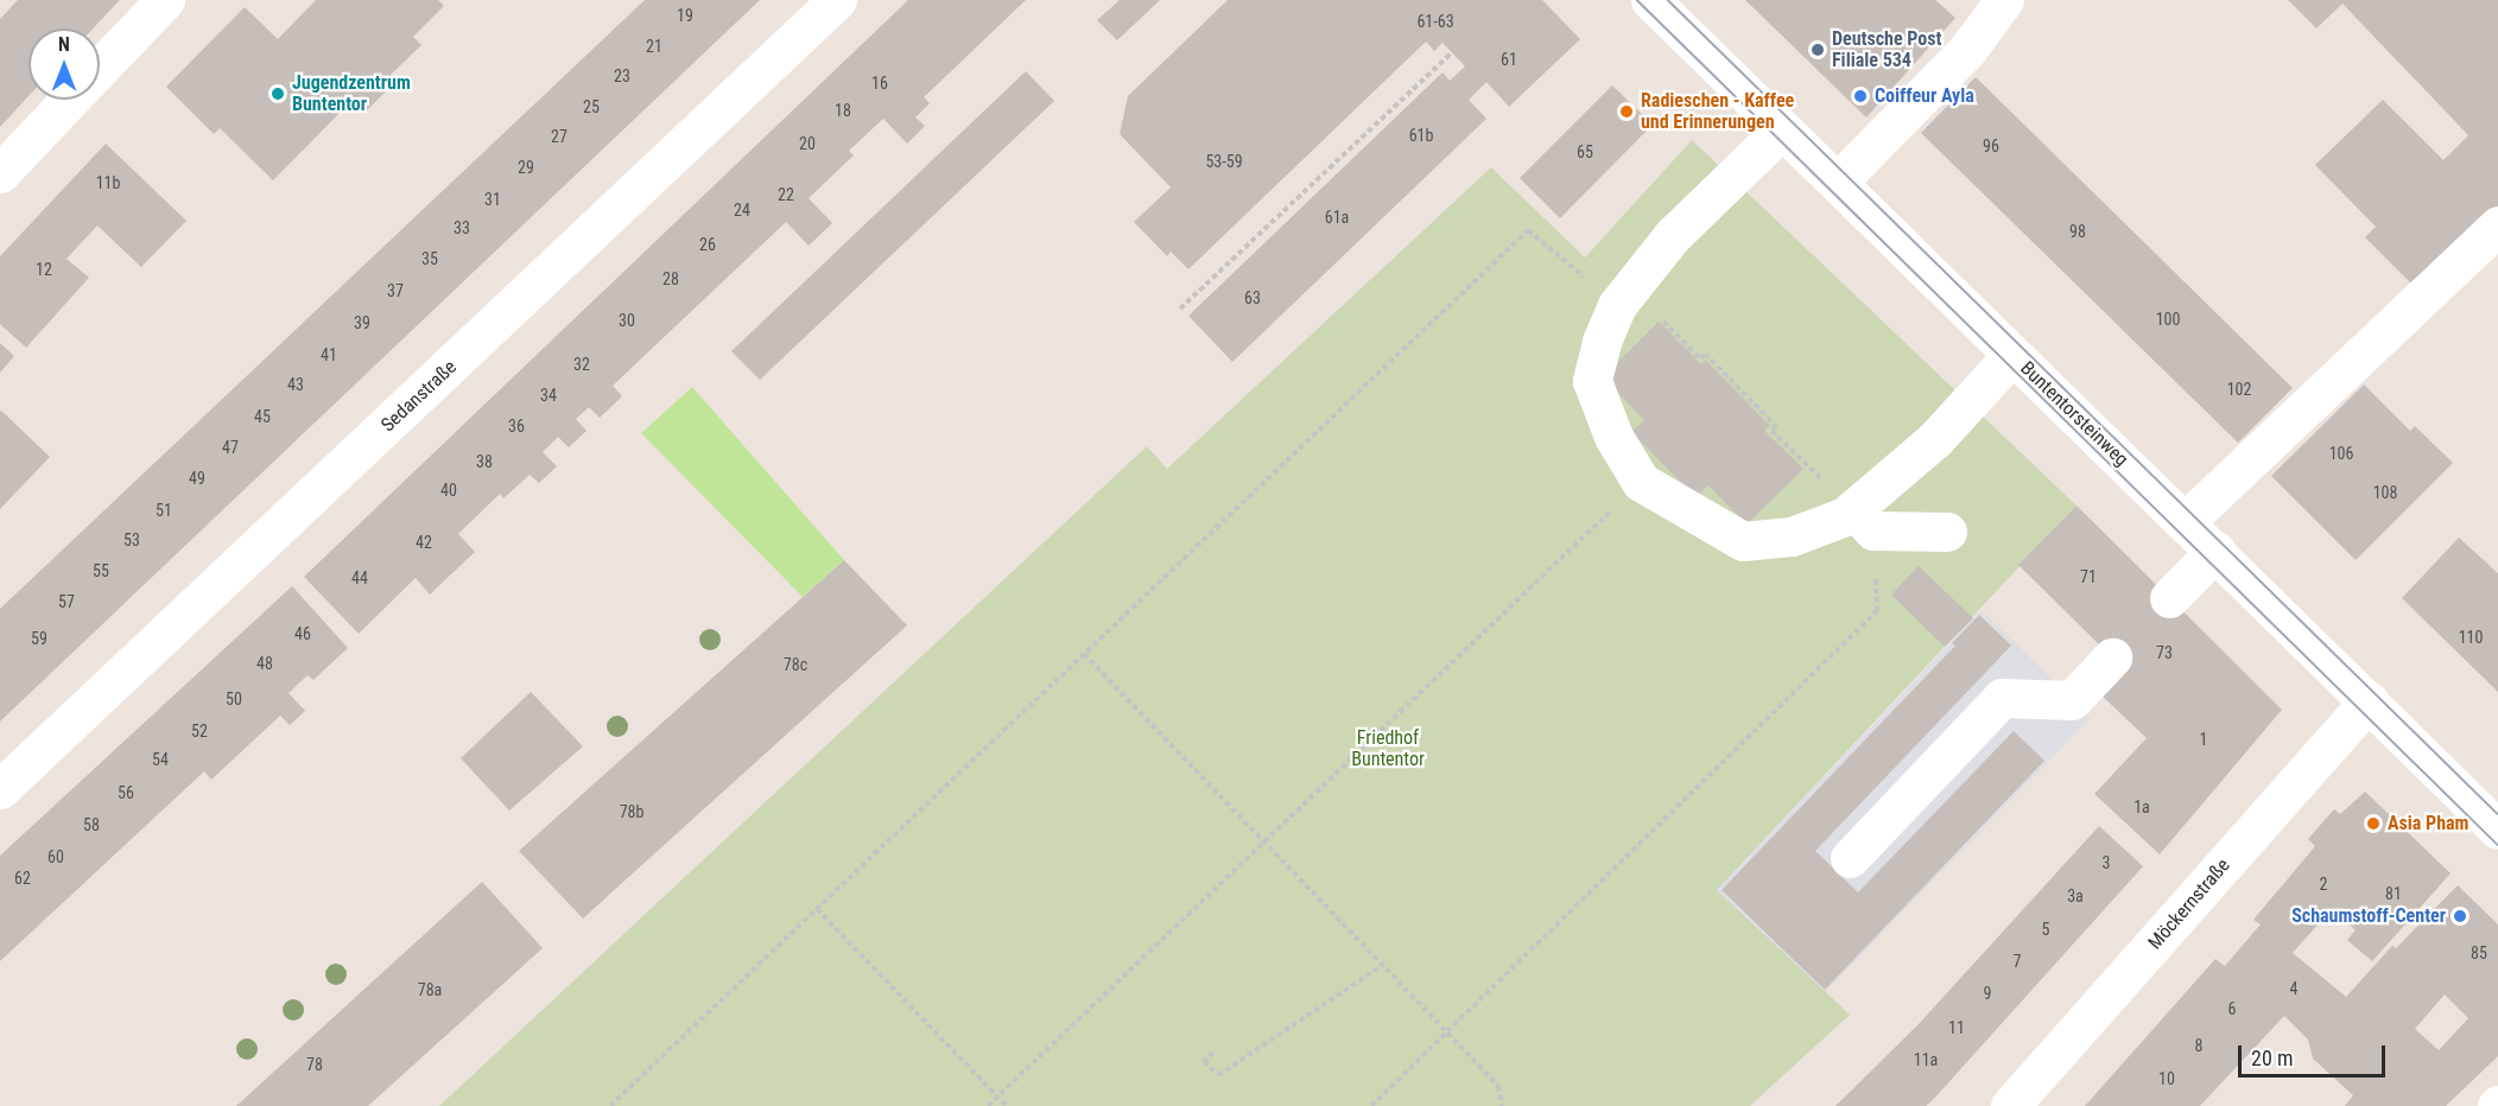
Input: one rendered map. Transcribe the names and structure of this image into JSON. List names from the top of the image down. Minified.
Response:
{"streets":{"street":["Sedanstraße","Buntentorsteinweg","Möckernstraße"]},"crossings":[["Buntentorsteinweg","Möckernstraße"]],"parks":["Friedhof Buntentor"],"places":["Deutsche Post Filiale 534","Jugendzentrum Buntentor","Coiffeur Ayla","Radieschen - Kaffee und Erinnerungen","Asia Pham","Schaumstoff-Center"],"house_numbers":["19","61-63","21","61","23","16","25","18","61b","27","20","96","65","53-59","29","11b","22","31","24","61a","33","98","26","35","12","28","37","63","100","30","39","41","32","43","102","34","45","36","47","106","38","49","40","108","51","53","42","55","71","44","57","46","110","59","73","48","78c","50","52","1","54","56","1a","78b","58","60","3","62","2","81","3a","5","85","7","4","78a","9","6","11","8","11a","78","10"],"scale_bar":"20 m","north":"top"}
